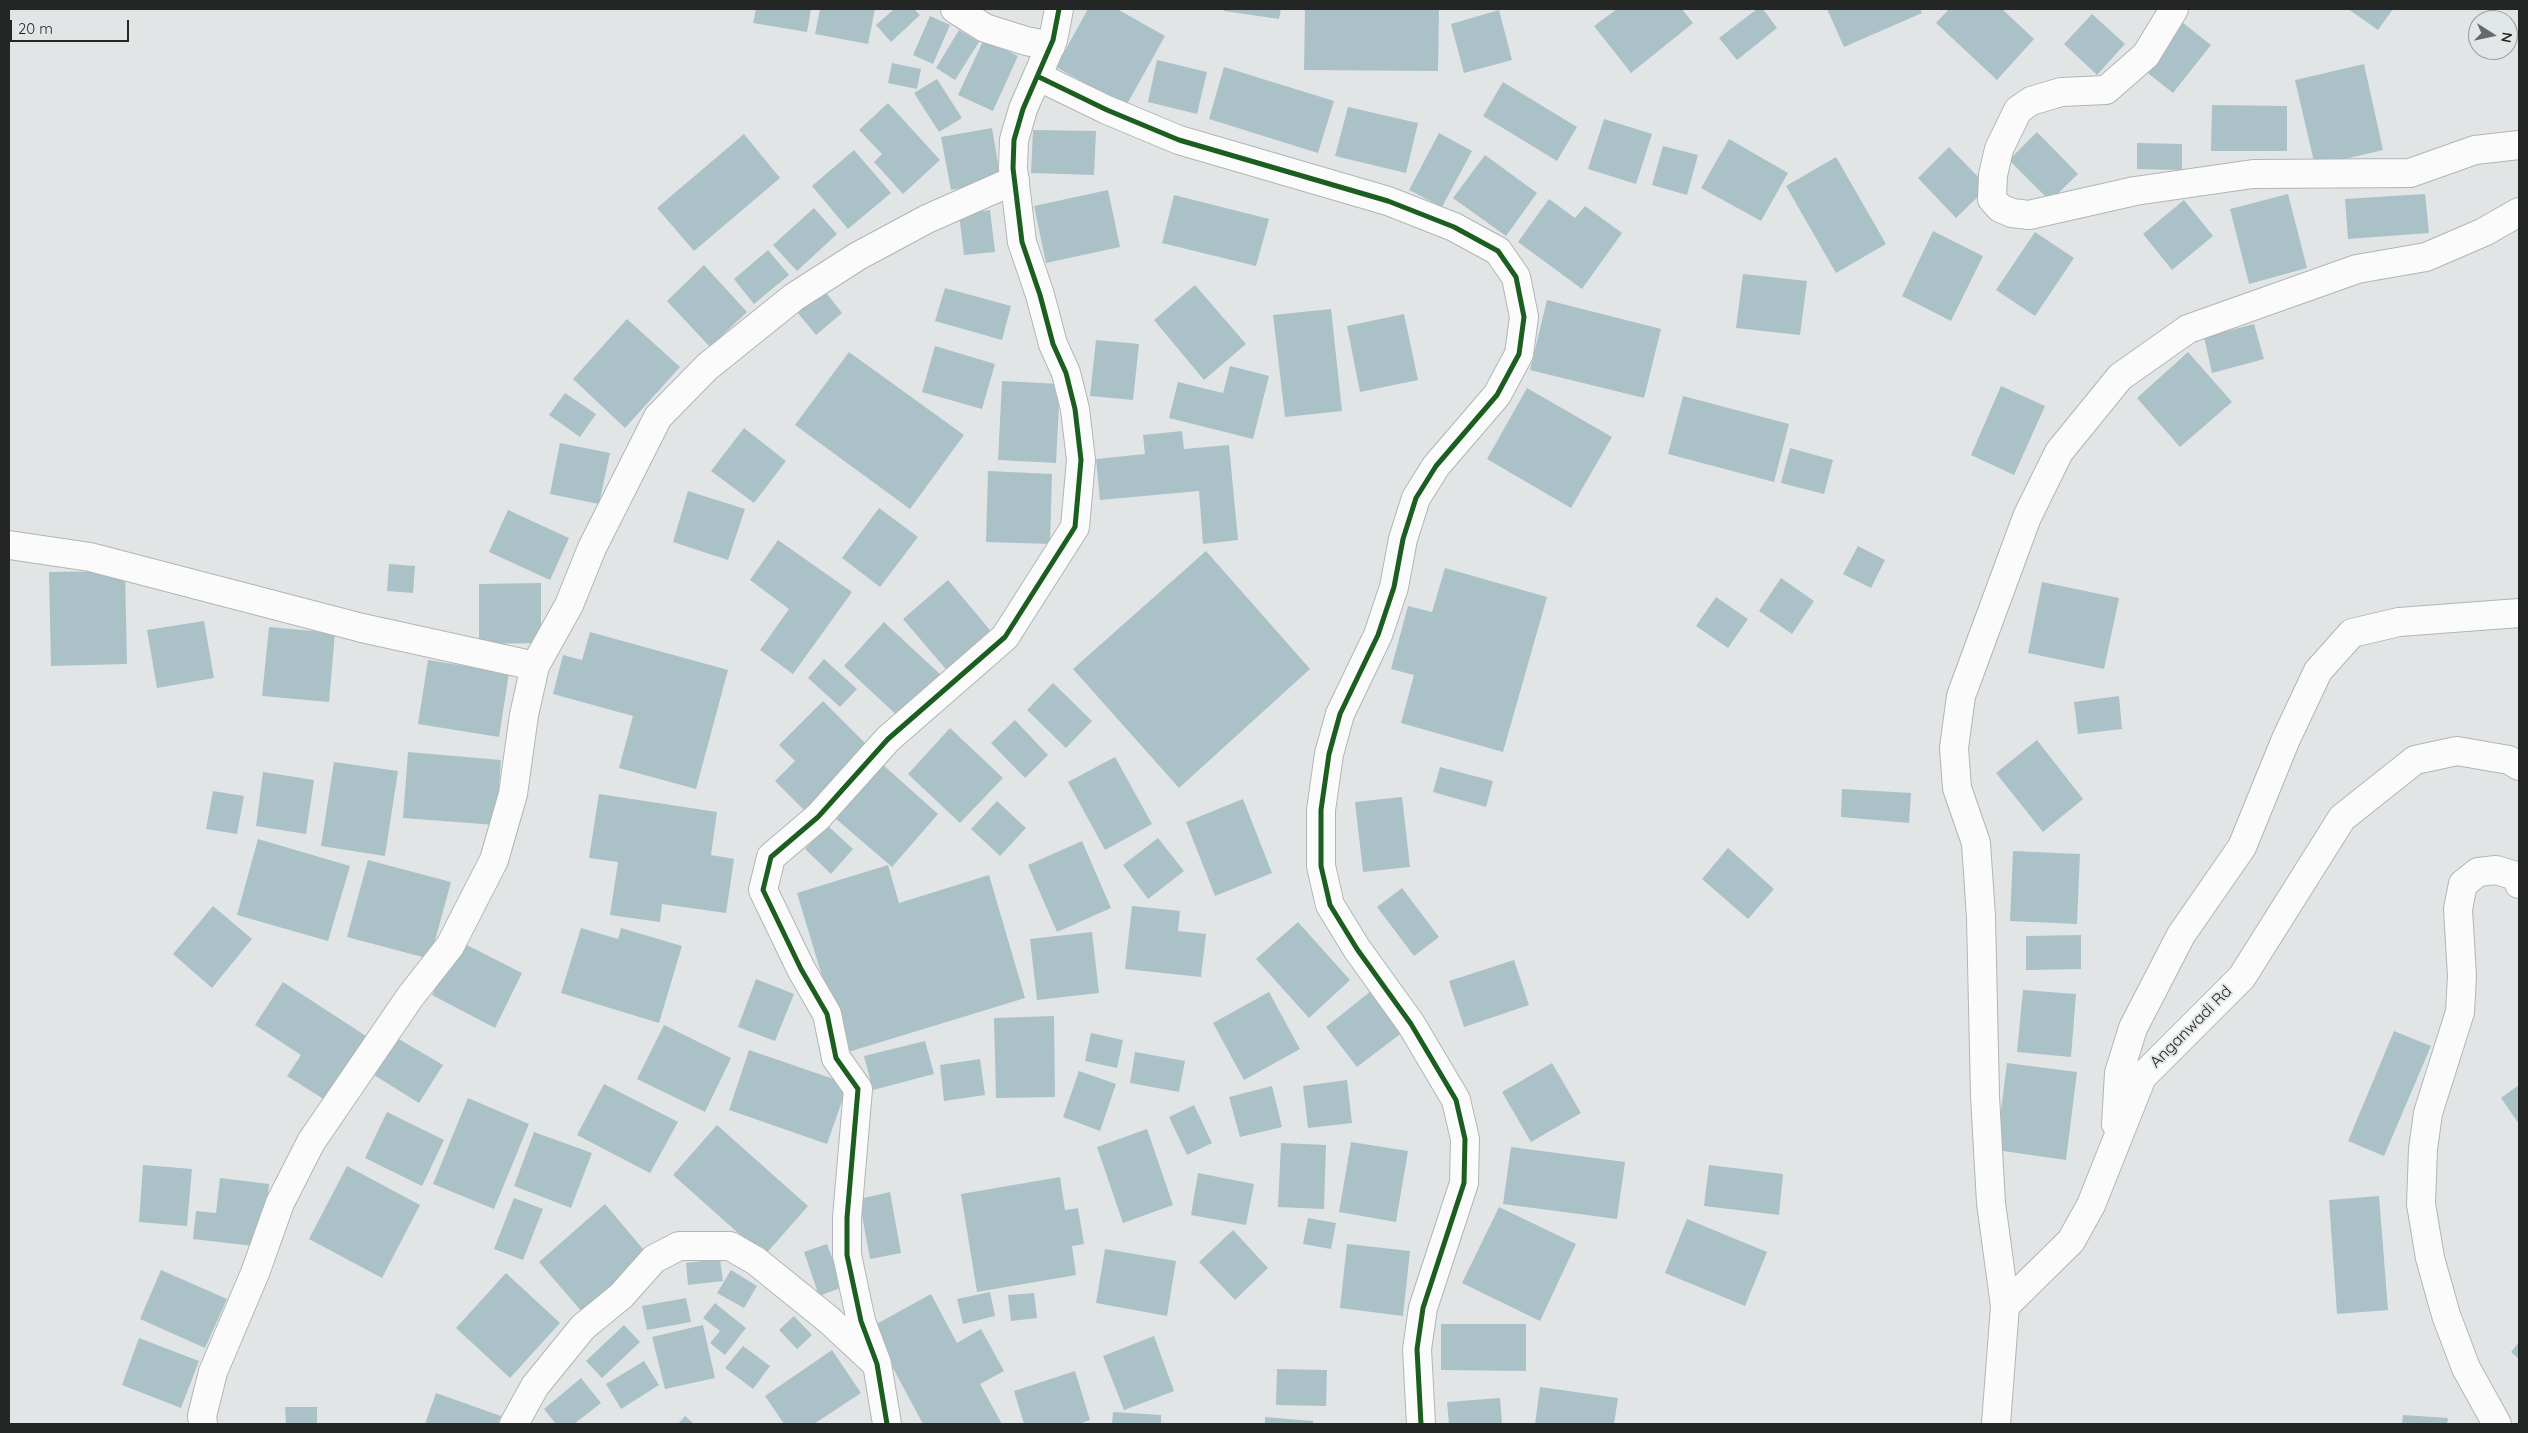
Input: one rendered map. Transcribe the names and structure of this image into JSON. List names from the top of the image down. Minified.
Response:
{"streets":{"street":["Anganwadi Rd"]},"scale_bar":"20 m","north":"right"}
